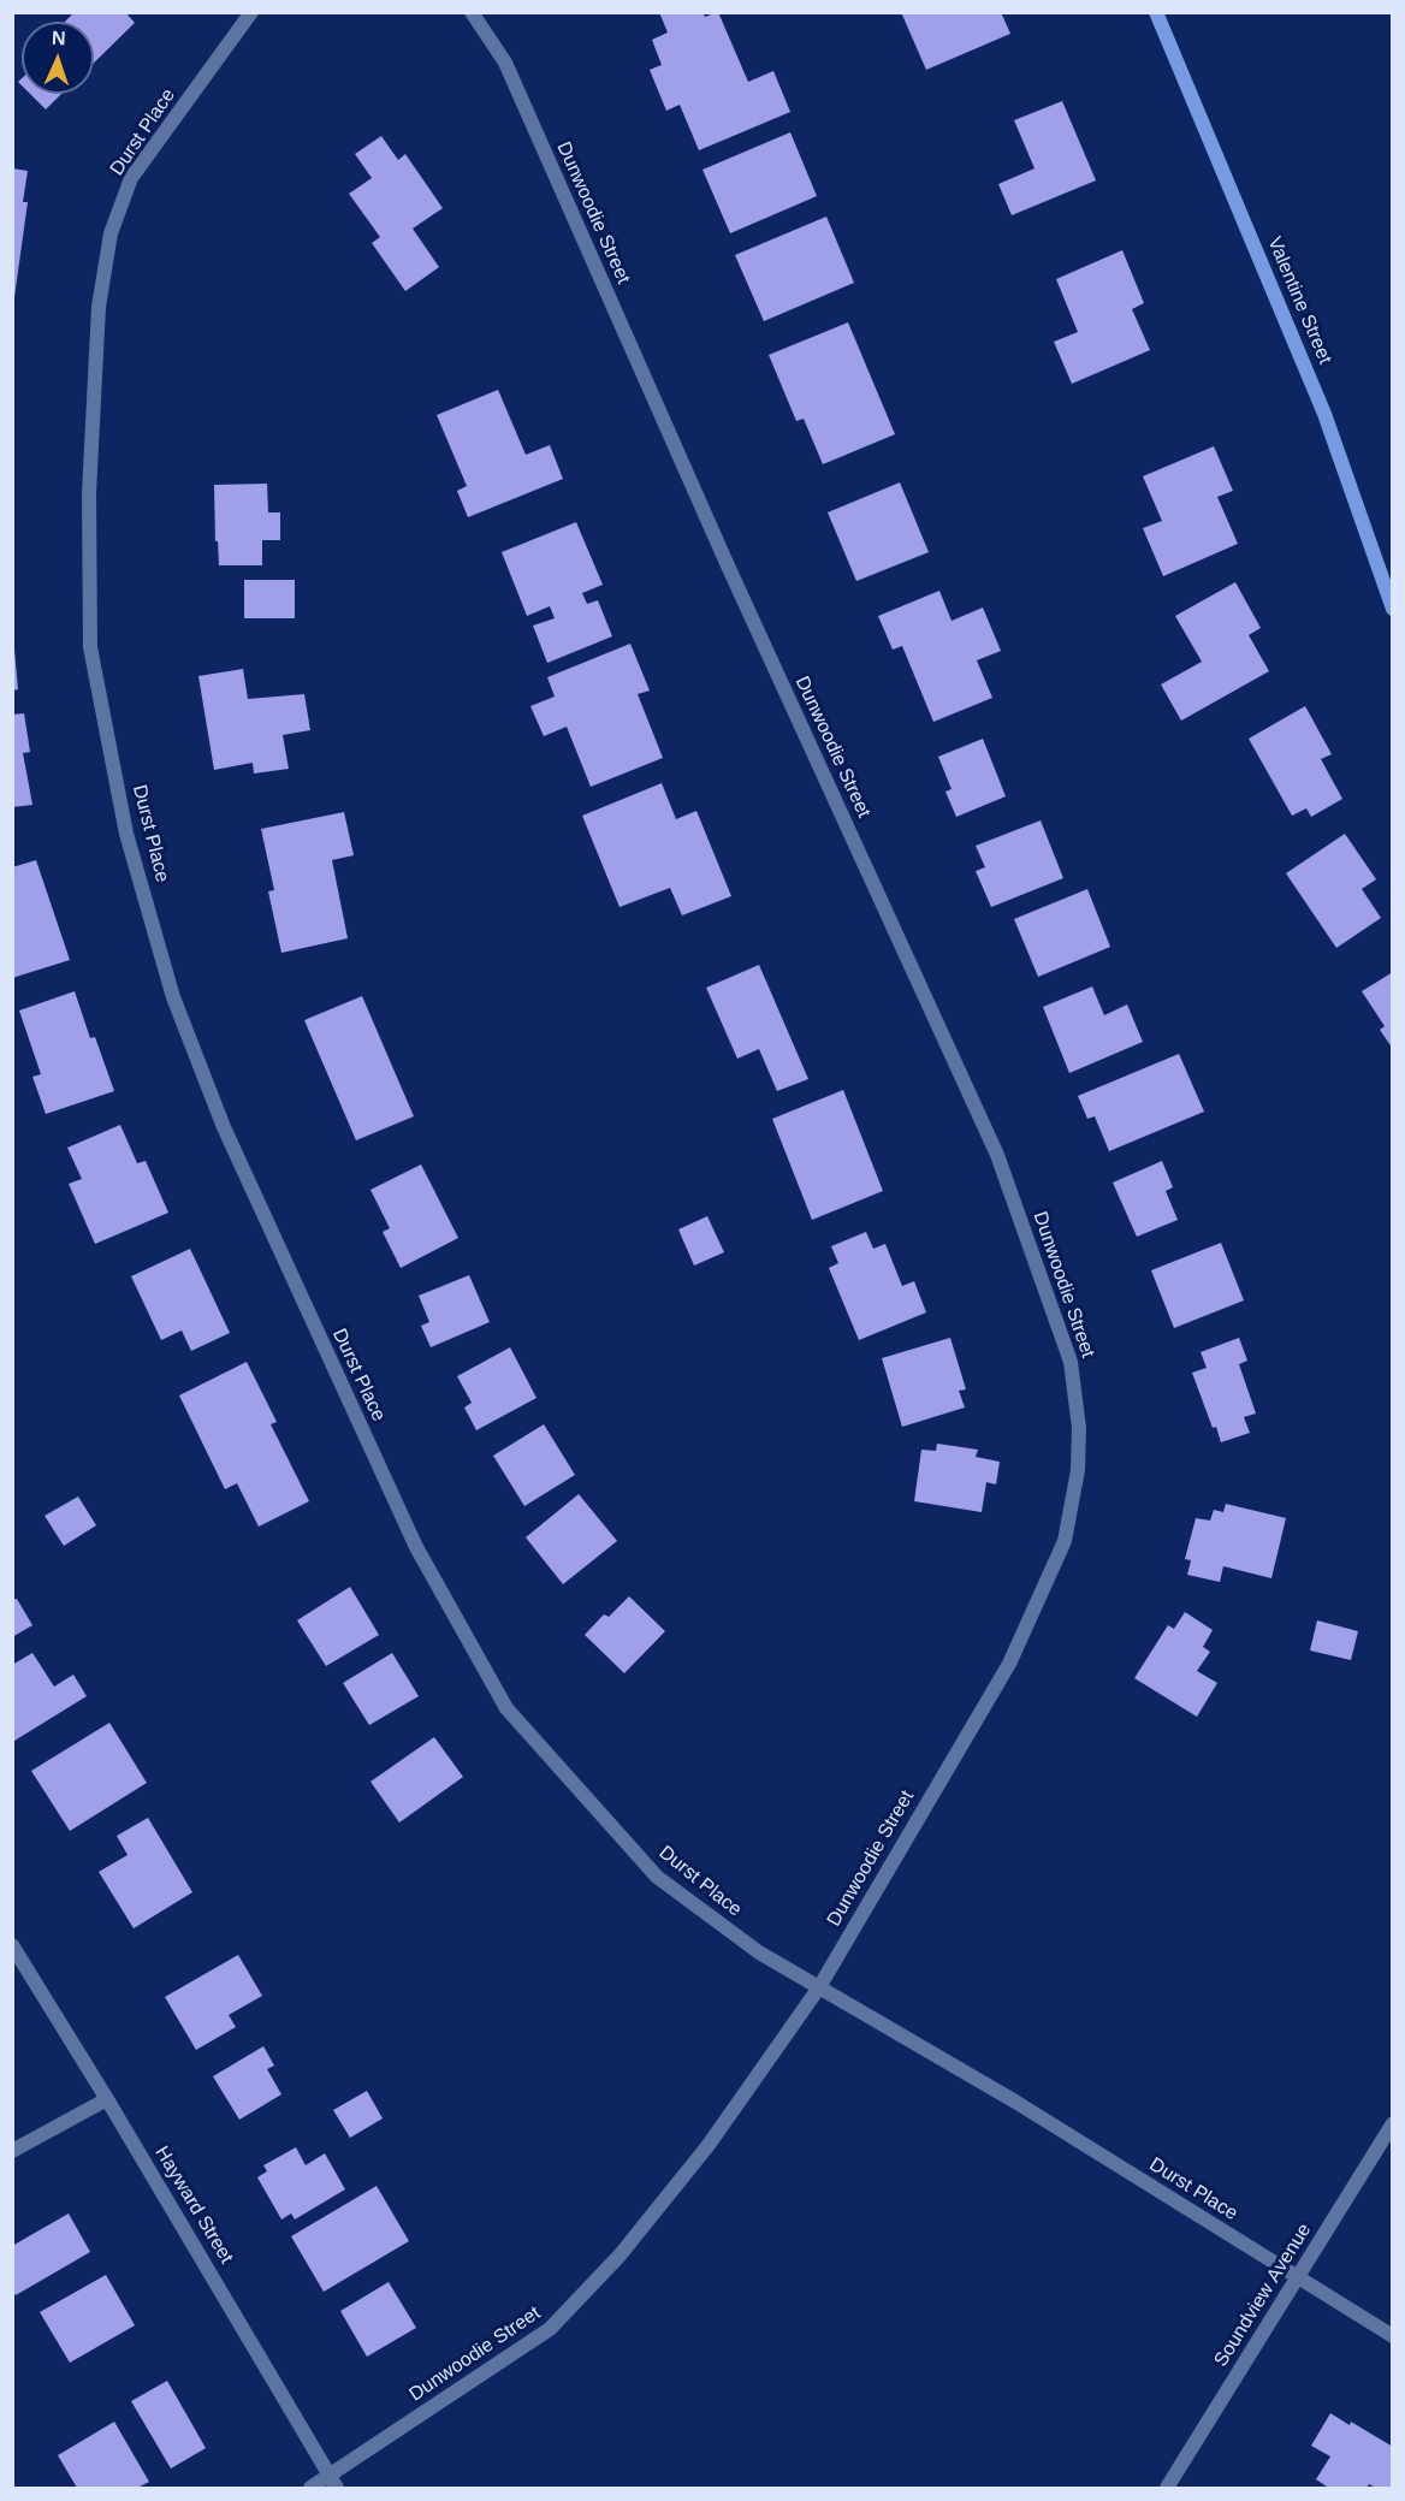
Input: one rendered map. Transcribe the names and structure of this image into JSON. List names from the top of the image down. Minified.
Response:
{"streets":{"street":["Durst Place","Dunwoodie Street","Valentine Street","Hayward Street","Soundview Avenue"]},"crossings":[["Durst Place","Dunwoodie Street"],["Durst Place","Soundview Avenue"],["Dunwoodie Street","Hayward Street"]],"north":"top"}
